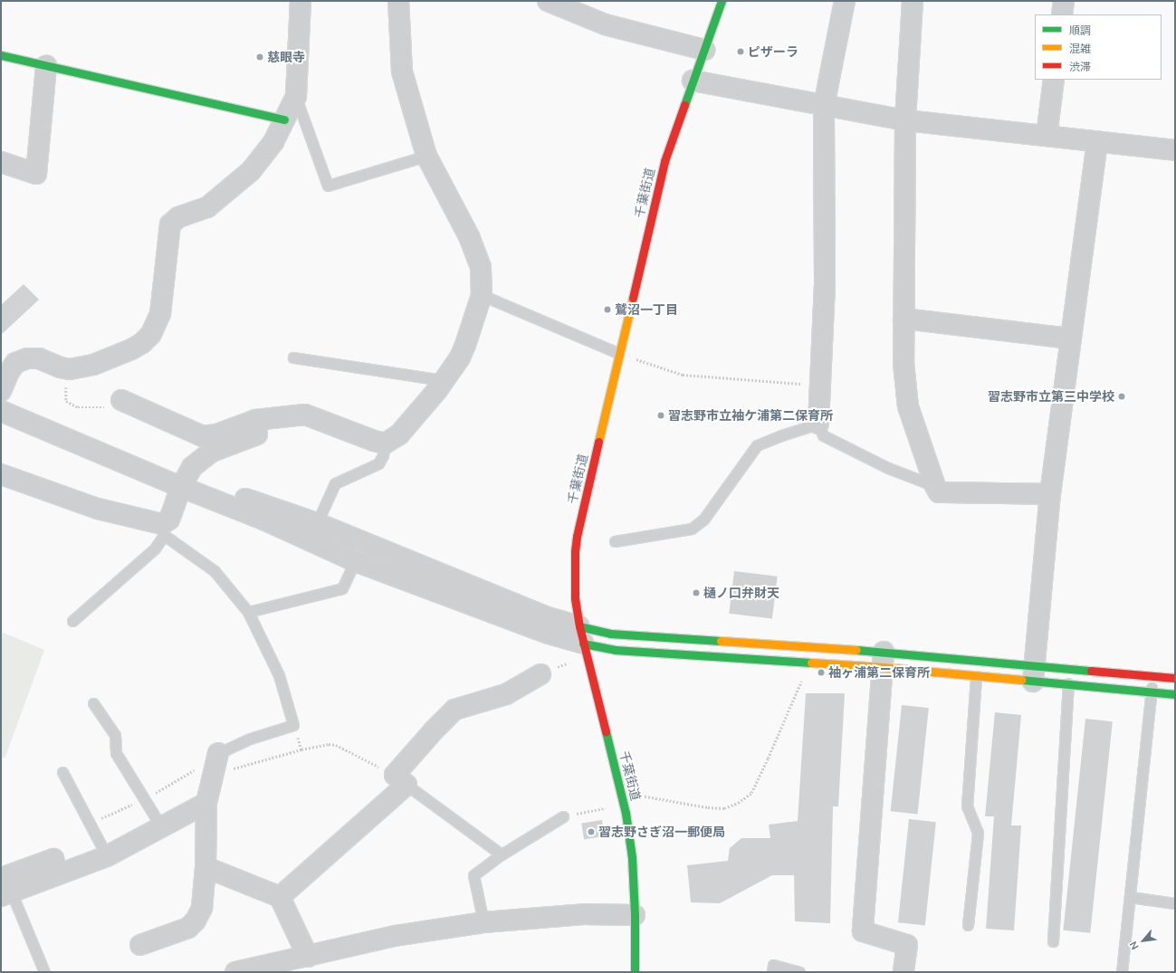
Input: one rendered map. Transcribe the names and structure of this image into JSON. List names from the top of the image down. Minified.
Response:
{"streets":{"main road":["千葉街道"]},"places":["ピザーラ","慈眼寺","鷲沼一丁目","習志野市立第三中学校","習志野市立袖ケ浦第二保育所","樋ノ口弁財天","袖ヶ浦第二保育所","習志野さぎ沼一郵便局"],"legend":["順調","混雑","渋滞"],"north":"bottom left"}
